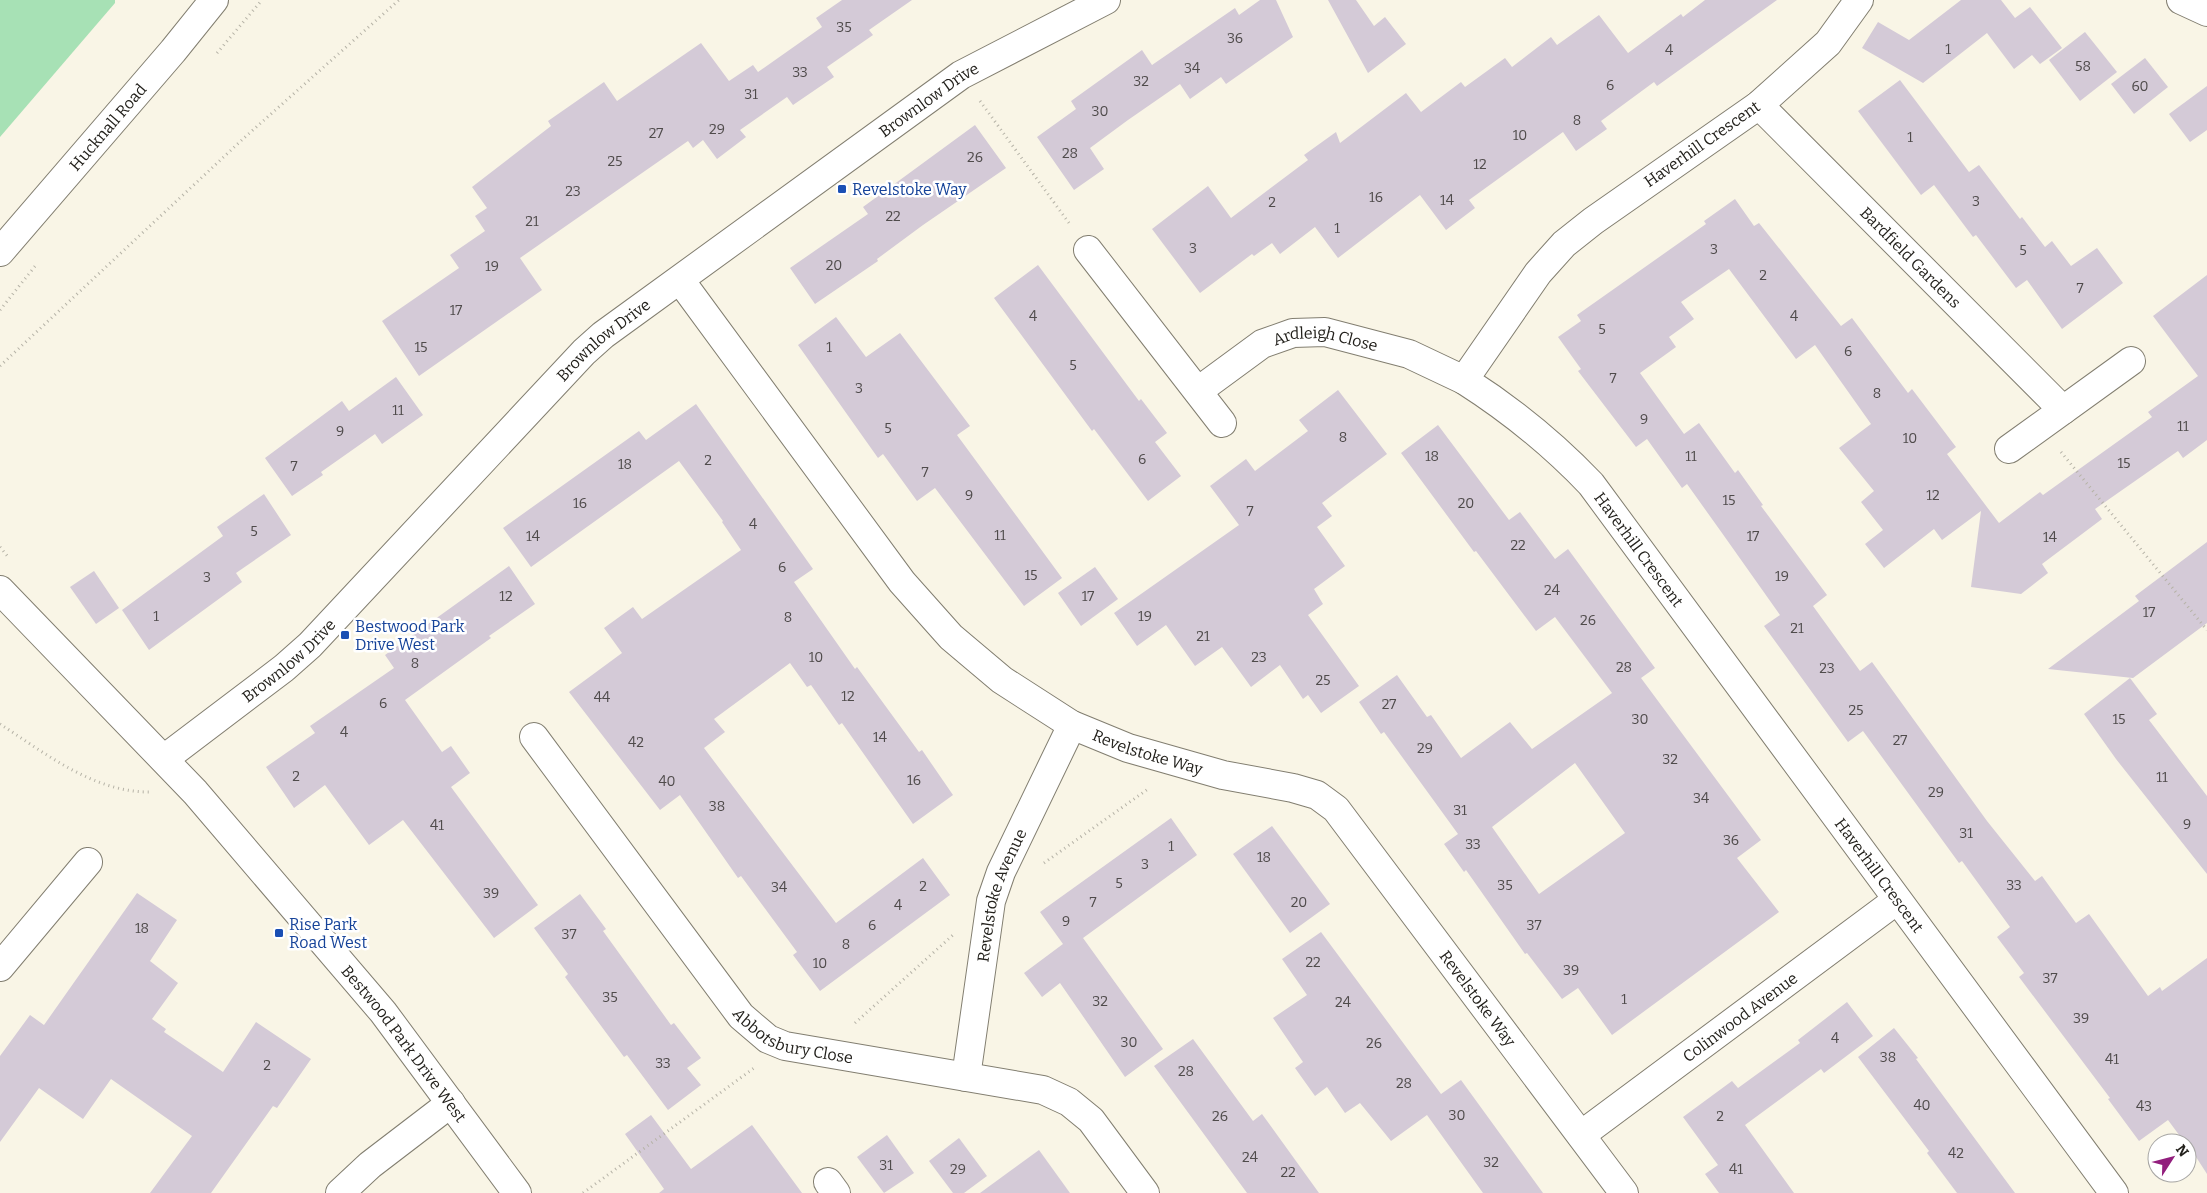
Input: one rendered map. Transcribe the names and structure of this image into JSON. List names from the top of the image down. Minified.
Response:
{"streets":{"street":["Brownlow Drive","Hucknall Road","Haverhill Crescent","Bardfield Gardens","Ardleigh Close","Revelstoke Way","Revelstoke Avenue","Colinwood Avenue","Abbotsbury Close","Bestwood Park Drive West"]},"crossings":[["Brownlow Drive","Revelstoke Way"],["Brownlow Drive","Bestwood Park Drive West"],["Haverhill Crescent","Bardfield Gardens"],["Haverhill Crescent","Ardleigh Close"],["Haverhill Crescent","Colinwood Avenue"],["Revelstoke Way","Revelstoke Avenue"],["Revelstoke Way","Colinwood Avenue"],["Revelstoke Avenue","Abbotsbury Close"]],"places":{"transit":["Revelstoke Way","Bestwood Park Drive West","Rise Park Road West"]},"house_numbers":["35","36","1","4","58","34","33","32","6","60","31","30","8","29","27","10","1","28","26","25","12","23","16","14","3","2","22","21","1","3","3","5","20","19","2","7","17","4","4","5","15","1","6","5","7","3","8","11","9","11","5","9","8","10","18","11","6","2","15","18","7","7","9","12","15","16","20","7","4","5","11","14","17","14","22","6","15","19","3","24","12","17","17","1","19","8","26","21","21","10","23","8","28","23","25","12","44","6","27","25","30","15","4","14","27","42","29","32","2","11","16","40","29","34","38","31","9","41","31","36","33","1","18","3","5","35","33","2","34","39","7","20","4","9","6","37","18","37","8","22","10","39","37","35","1","32","24","39","4","30","26","38","41","33","2","28","28","40","43","30","26","2","42","24","32","31","29","41","22"],"north":"top right"}
